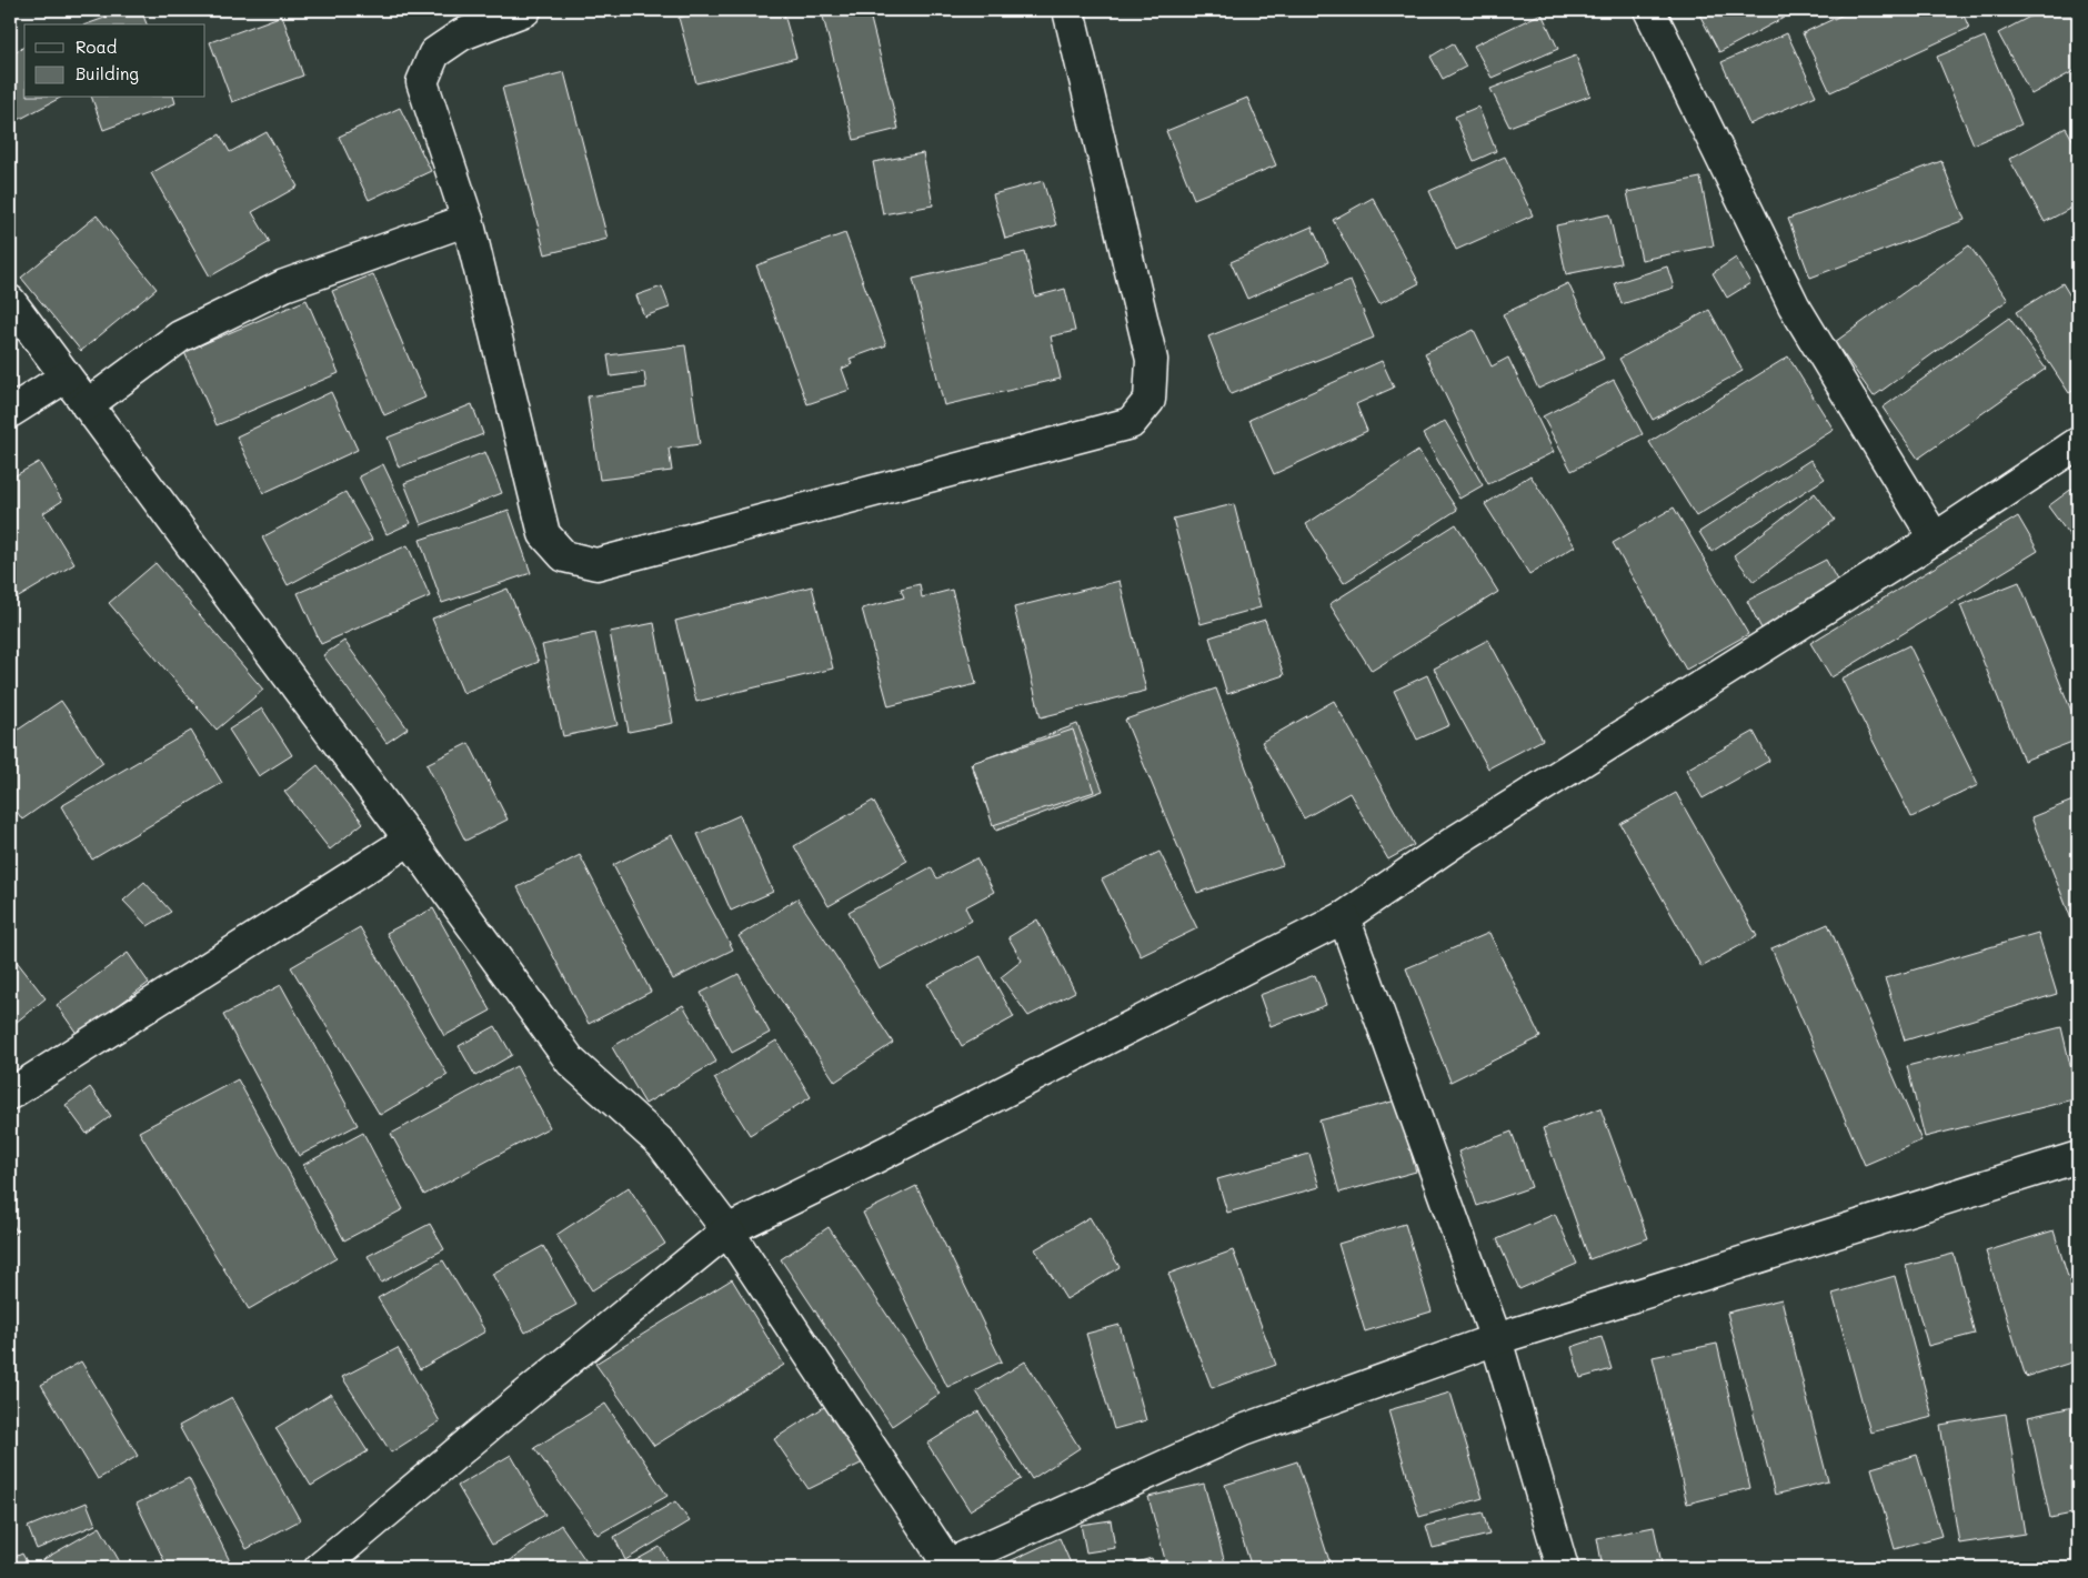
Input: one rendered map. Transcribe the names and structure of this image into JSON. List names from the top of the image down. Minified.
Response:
{"legend":["Road","Building"]}
